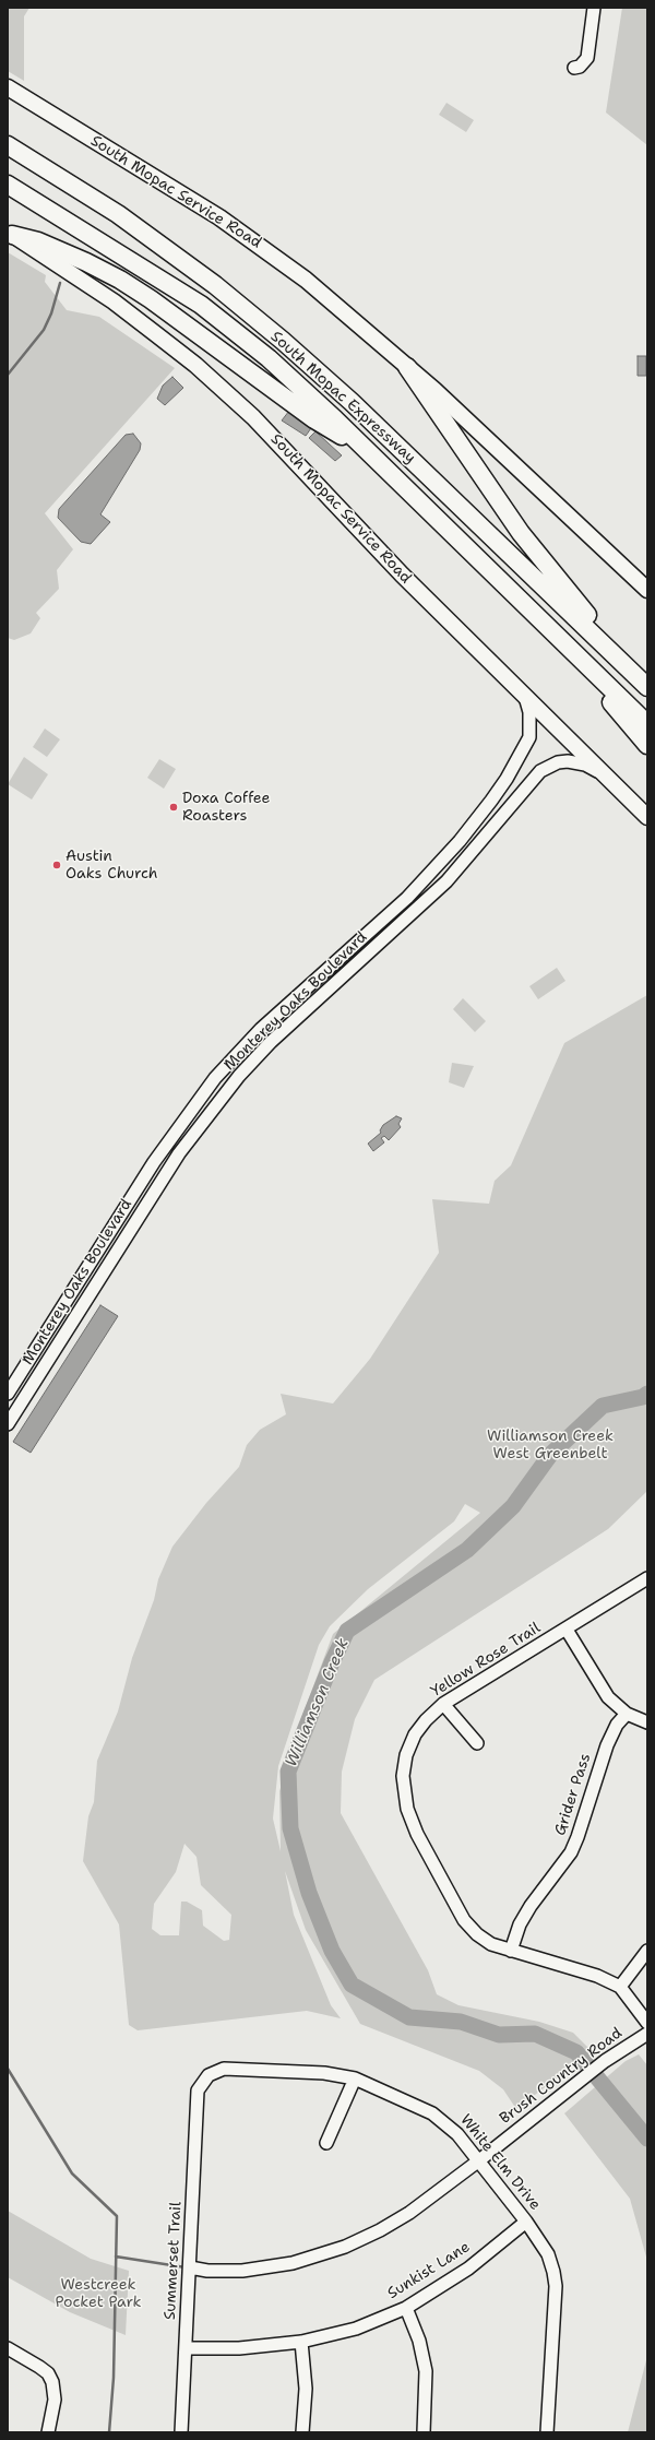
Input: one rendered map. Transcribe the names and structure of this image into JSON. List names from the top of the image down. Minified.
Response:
{"streets":{"highway":["South Mopac Expressway"],"main road":["South Mopac Service Road"],"street":["Monterey Oaks Boulevard","Yellow Rose Trail","Grider Pass","Brush Country Road","White Elm Drive","Summerset Trail","Sunkist Lane"]},"crossings":[["South Mopac Service Road","Monterey Oaks Boulevard"],["Yellow Rose Trail","Grider Pass"],["Brush Country Road","White Elm Drive"],["Brush Country Road","Summerset Trail"],["White Elm Drive","Summerset Trail"],["White Elm Drive","Sunkist Lane"],["Summerset Trail","Sunkist Lane"]],"water":["Williamson Creek"],"parks":["Williamson Creek West Greenbelt","Westcreek Pocket Park"],"places":["Doxa Coffee Roasters","Austin Oaks Church"]}
